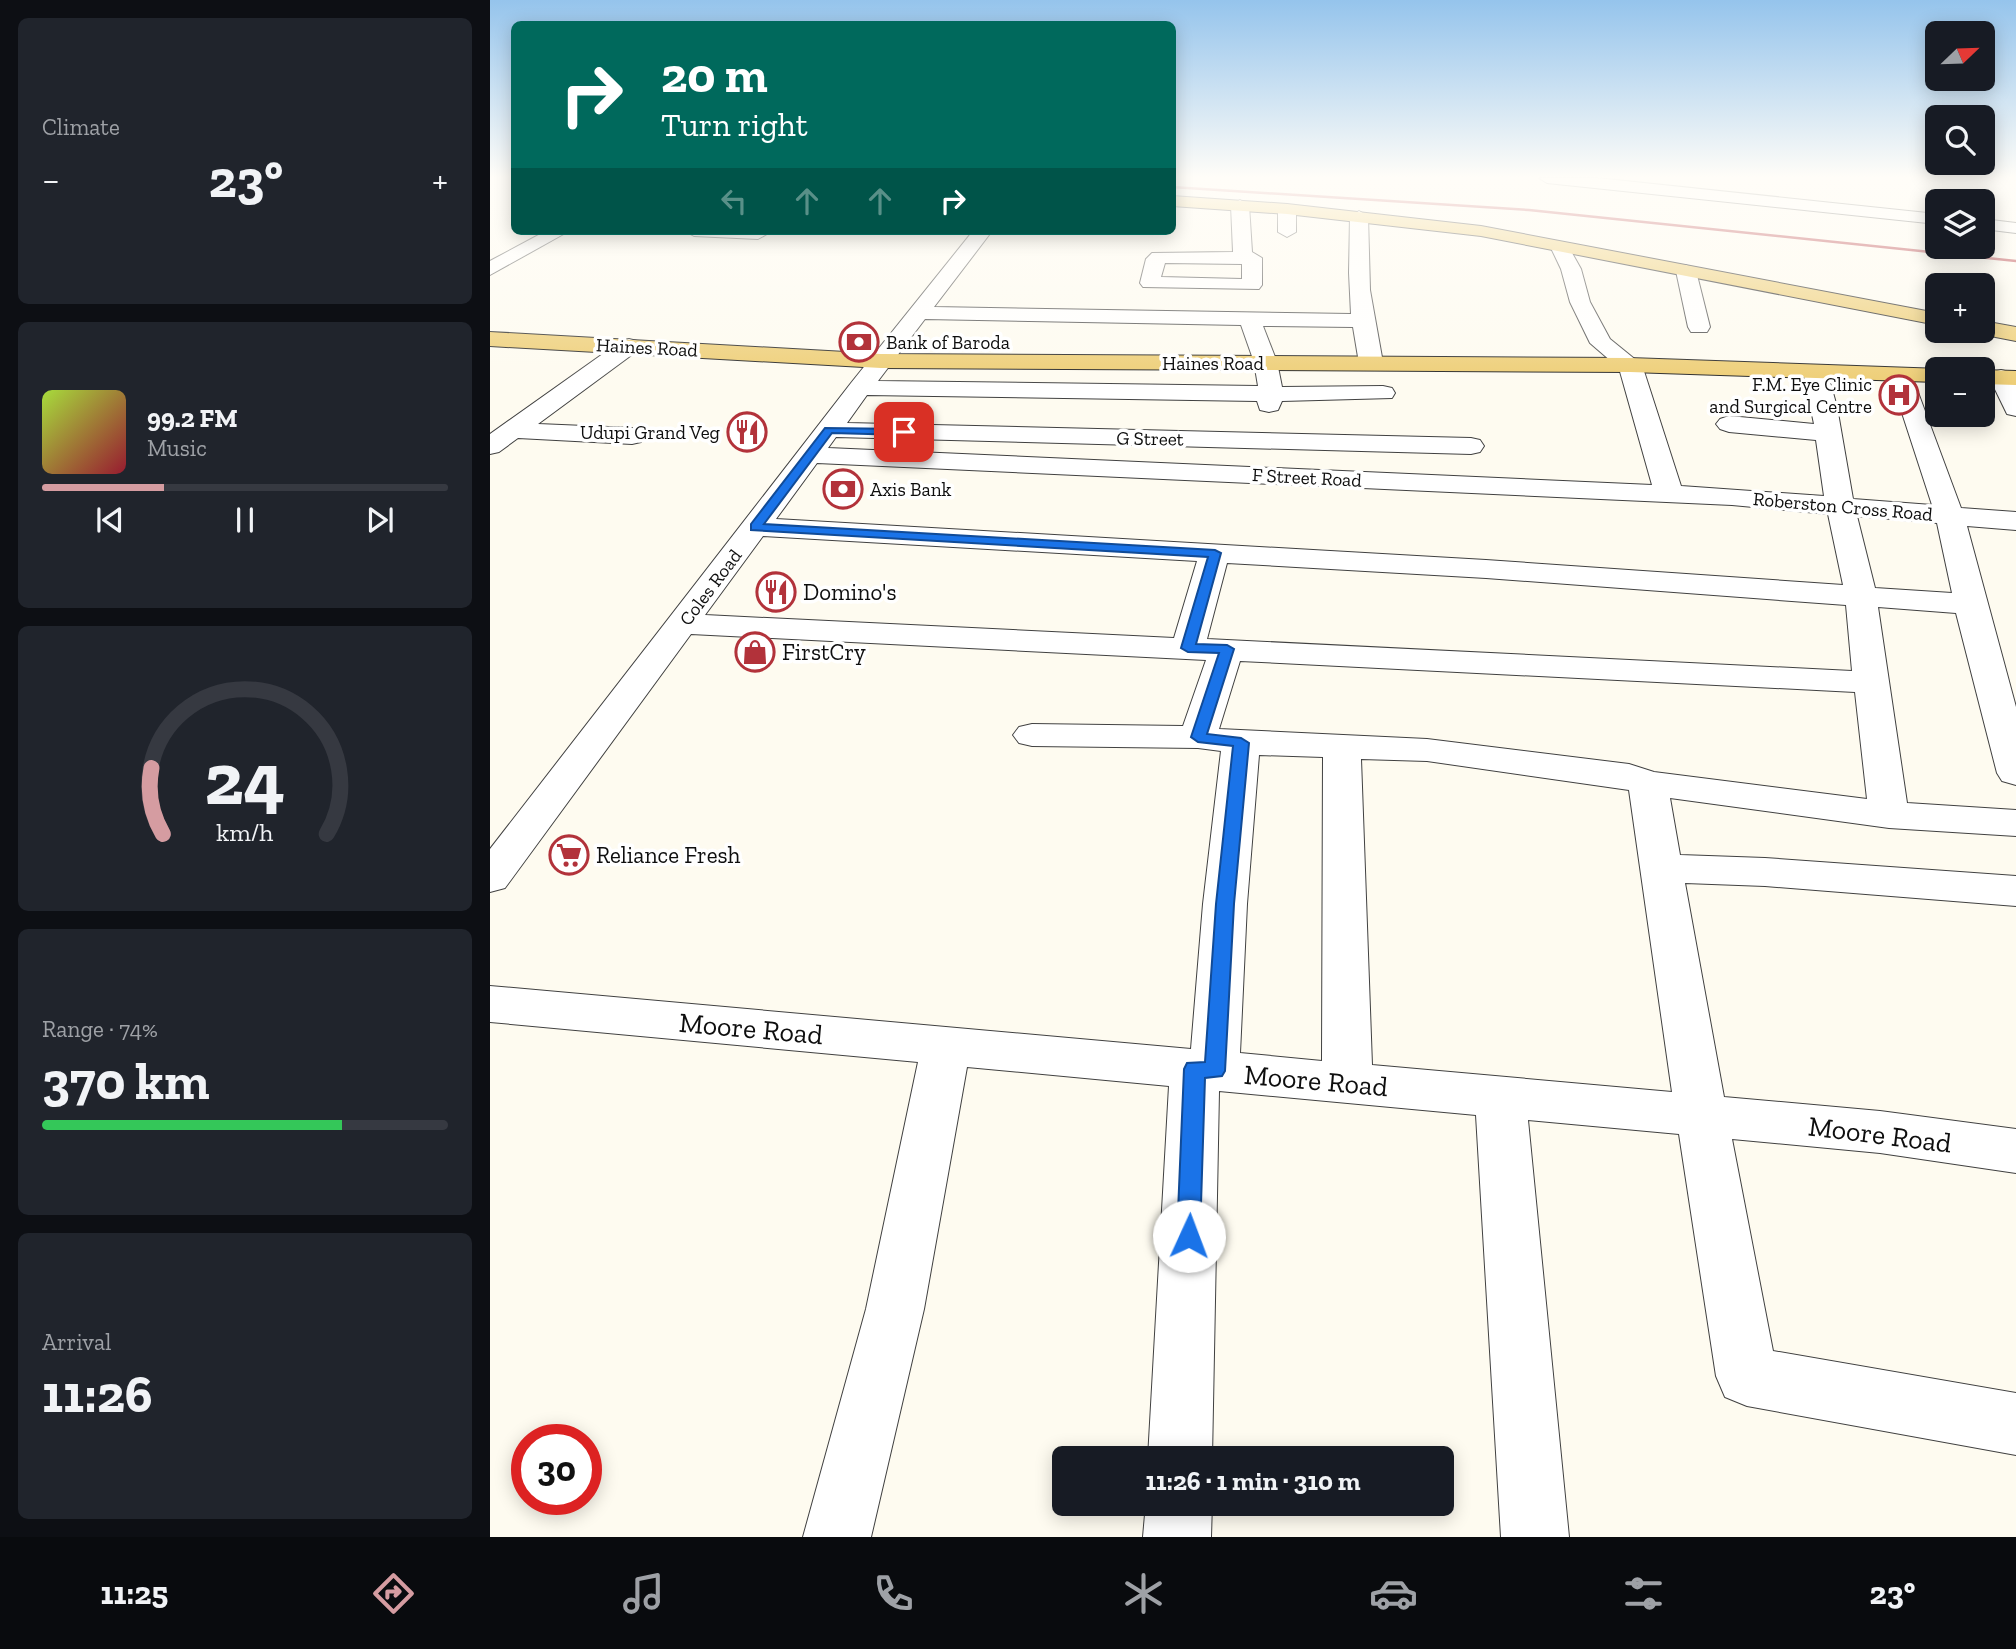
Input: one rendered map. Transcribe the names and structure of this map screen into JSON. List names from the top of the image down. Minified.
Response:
{"streets":{"main road":["Haines Road"],"street":["G Street","F Street Road","Roberston Cross Road","Coles Road","Moore Road"]},"crossings":[["Haines Road","Coles Road"],["G Street","F Street Road"],["G Street","Coles Road"],["F Street Road","Roberston Cross Road"],["F Street Road","Coles Road"]],"places":{"bank":["Bank of Baroda","Axis Bank"],"hospital":["F.M. Eye Clinic and Surgical Centre"],"restaurant":["Udupi Grand Veg","Domino's"],"shop":["FirstCry"],"supermarket":["Reliance Fresh"]},"north":"top right","page":{"tile":["Climate",["Range · 74%","370 km"],["Arrival","11:26"]],"map_buttons":["+","−"],"turn":["20 m","Turn right"],"heat":["−","23°","+"],"song":["99.2 FM","Music"],"limit":"30","trip":"11:26 · 1 min · 310 m","tabs":["11:25","23°"],"gauge":["24","km/h"]}}
